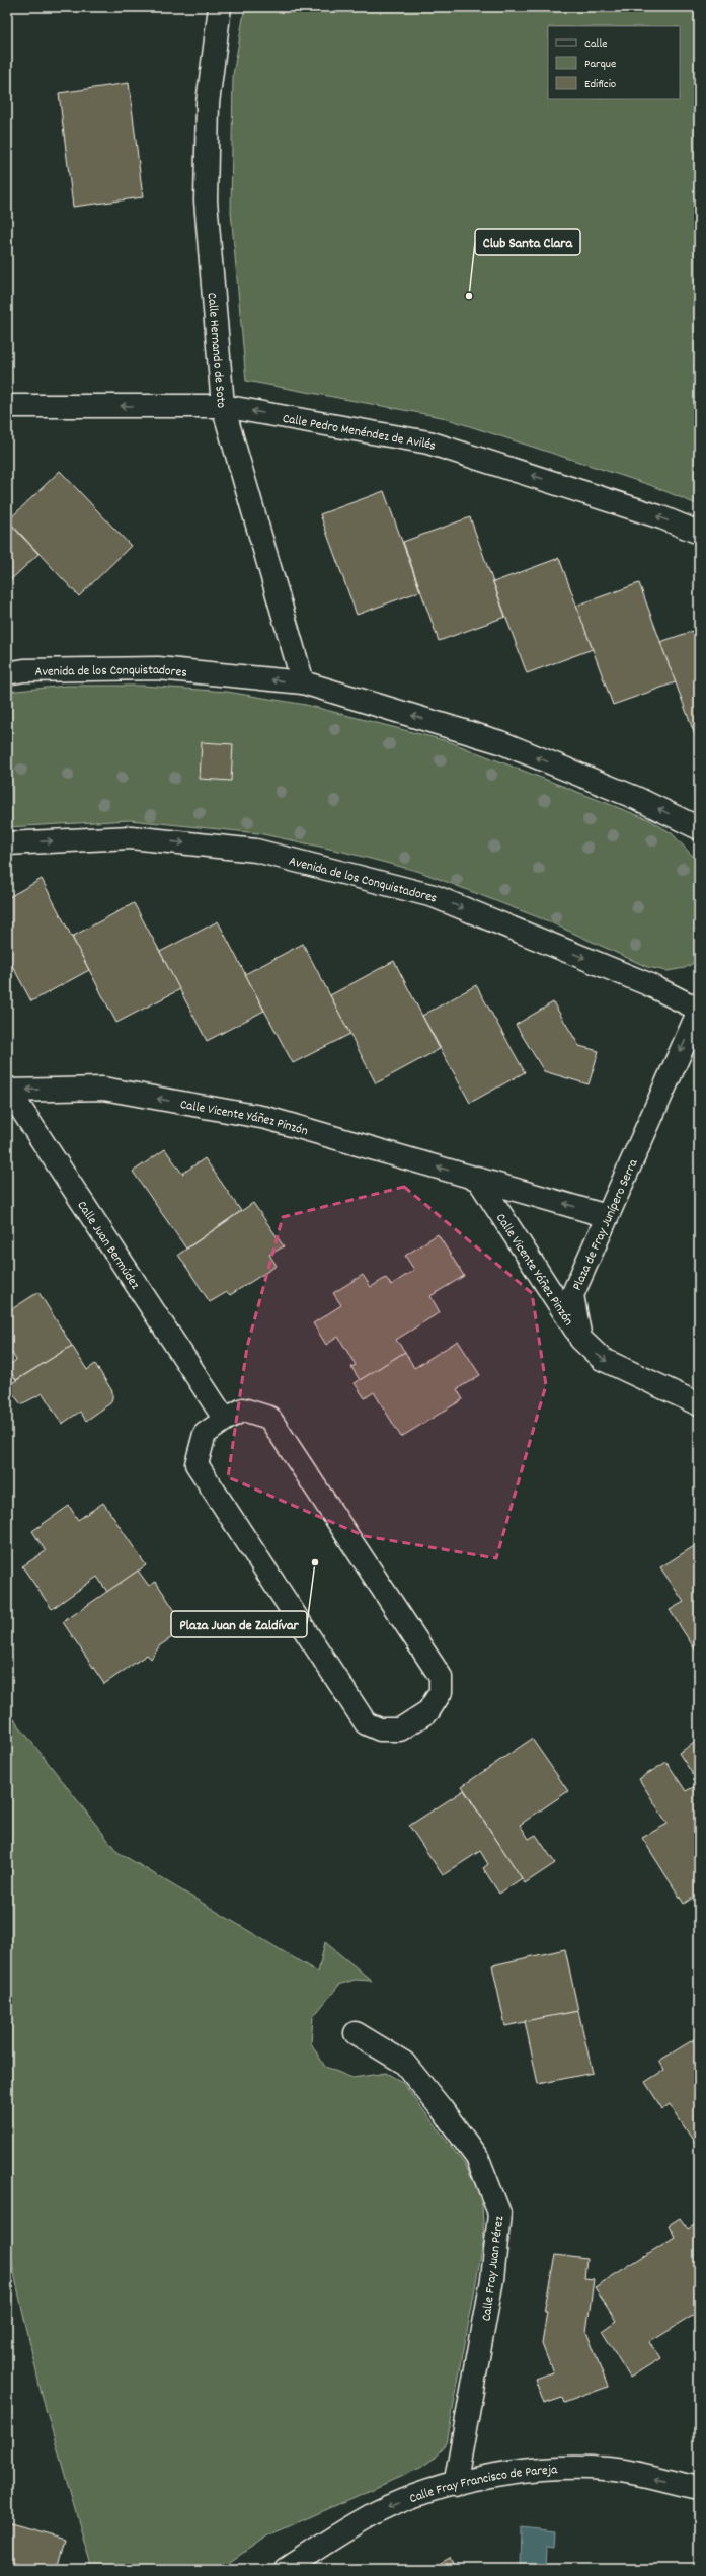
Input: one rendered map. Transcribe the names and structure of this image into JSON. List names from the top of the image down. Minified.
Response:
{"streets":{"street":["Calle Hernando de Soto","Calle Pedro Menéndez de Avilés","Avenida de los Conquistadores","Calle Vicente Yáñez Pinzón","Plaza de Fray Junípero Serra","Calle Juan Bermúdez","Calle Fray Juan Pérez","Calle Fray Francisco de Pareja"]},"crossings":[["Calle Hernando de Soto","Calle Pedro Menéndez de Avilés"],["Calle Hernando de Soto","Avenida de los Conquistadores"],["Avenida de los Conquistadores","Plaza de Fray Junípero Serra"],["Calle Vicente Yáñez Pinzón","Plaza de Fray Junípero Serra"],["Calle Vicente Yáñez Pinzón","Calle Juan Bermúdez"],["Calle Fray Juan Pérez","Calle Fray Francisco de Pareja"]],"one_way":["Calle Pedro Menéndez de Avilés","Calle Vicente Yáñez Pinzón","Plaza de Fray Junípero Serra","Calle Fray Francisco de Pareja"],"places":["Club Santa Clara","Plaza Juan de Zaldívar"],"legend":["Calle","Parque","Edificio"]}
